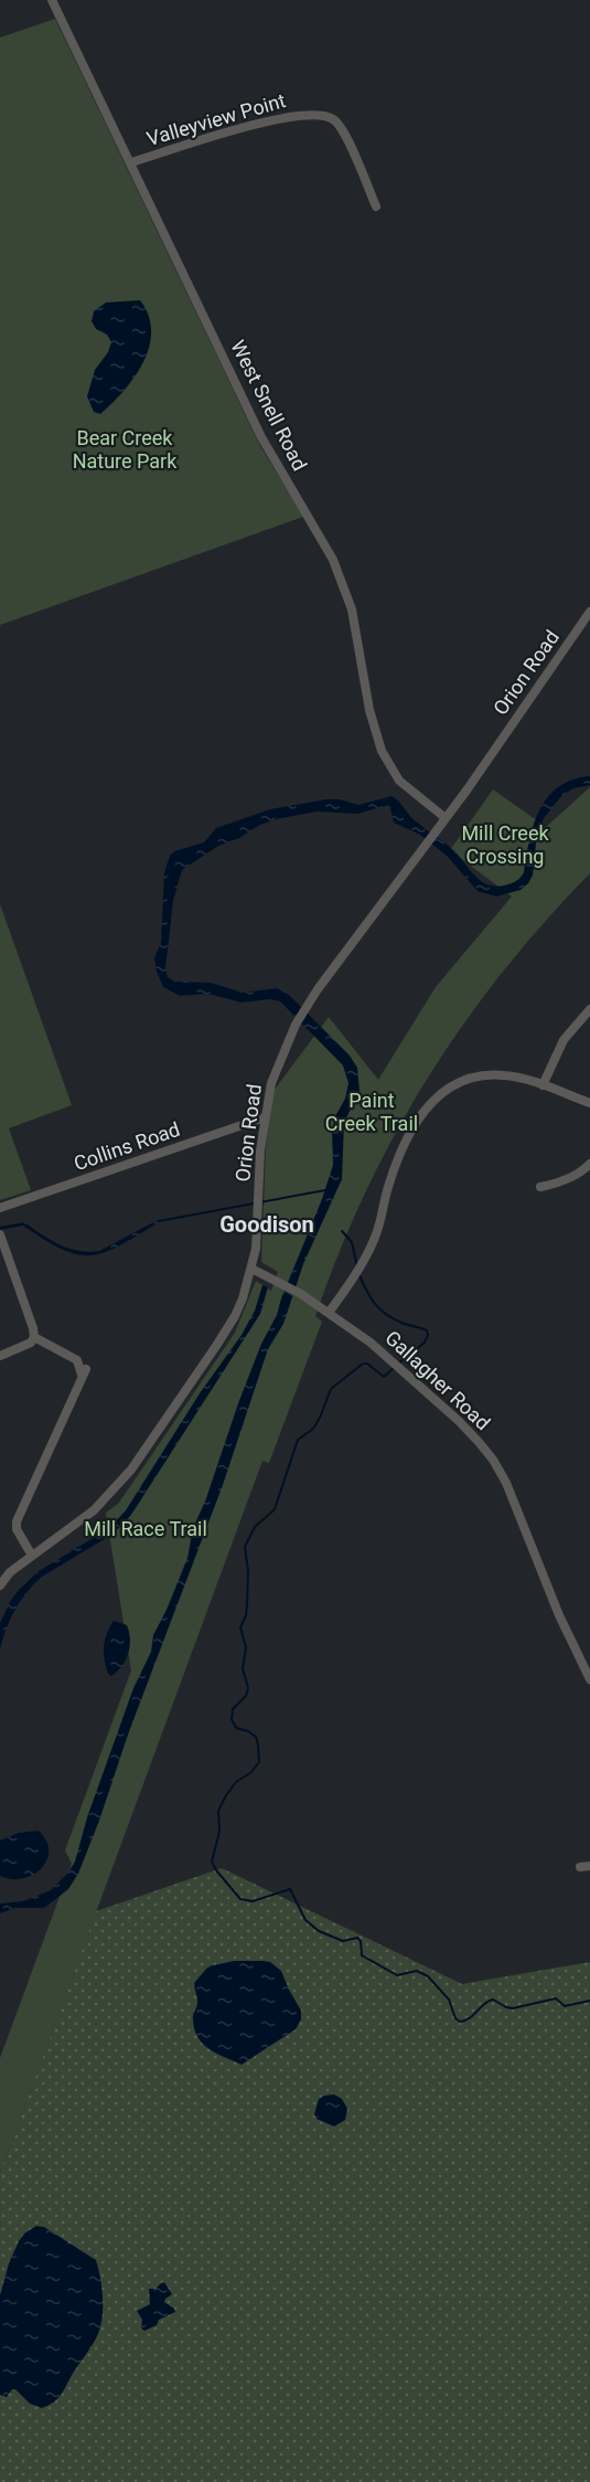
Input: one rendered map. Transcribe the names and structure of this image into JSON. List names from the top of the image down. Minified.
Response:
{"streets":{"street":["Valleyview Point","West Snell Road","Orion Road","Collins Road","Gallagher Road"]},"crossings":[["Valleyview Point","West Snell Road"],["West Snell Road","Orion Road"],["Orion Road","Collins Road"],["Orion Road","Gallagher Road"]],"districts":["Goodison"],"parks":["Bear Creek Nature Park","Mill Creek Crossing","Paint Creek Trail","Mill Race Trail"]}
